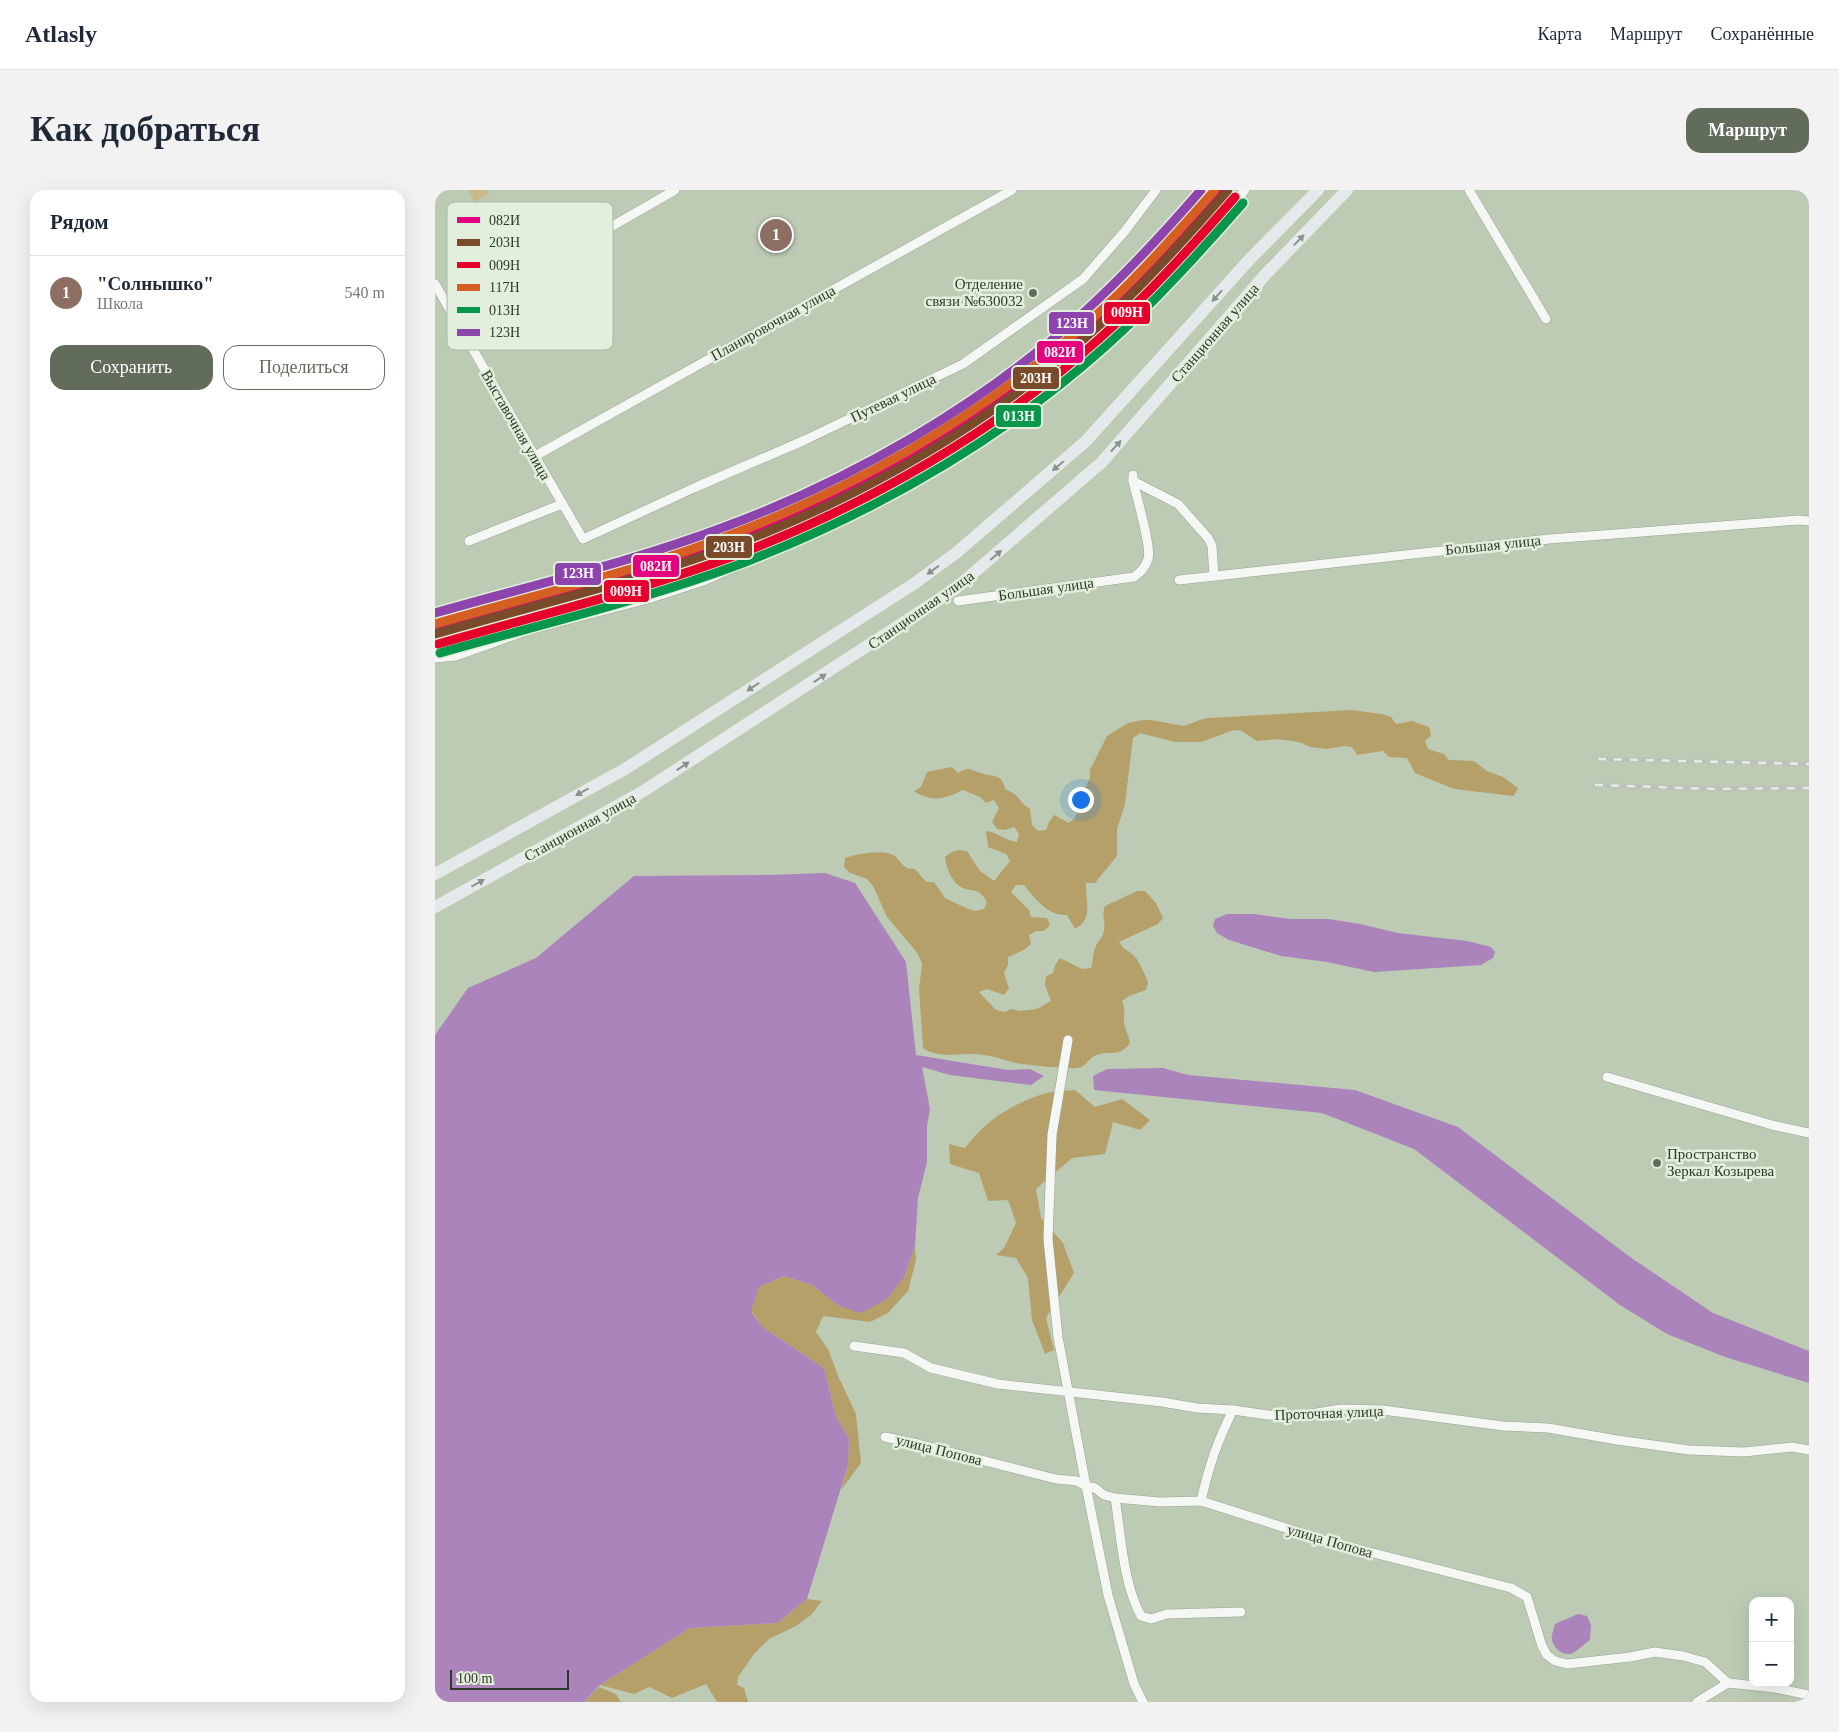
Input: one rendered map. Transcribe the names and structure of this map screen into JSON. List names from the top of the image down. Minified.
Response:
{"streets":{"main road":["Станционная улица"],"street":["Планировочная улица","Путевая улица","Выставочная улица","Большая улица","Проточная улица","улица Попова"]},"crossings":[["Планировочная улица","Выставочная улица"],["Путевая улица","Выставочная улица"]],"places":["Отделение связи №630032","Пространство Зеркал Козырева"],"lines":["transit line 082И","transit line 203Н","transit line 117Н","transit line 123Н","transit line 009Н","transit line 013Н"],"legend":["082И","203Н","009Н","117Н","013Н","123Н"],"scale_bar":"100 m","page":{"header":"Atlasly","nav":["Карта","Маршрут","Сохранённые"],"buttons":["Маршрут",["Сохранить","Поделиться"]],"title":"Как добраться","heading":"Рядом","pins":"1","list":[{"mark":"1","name":"\"Солнышко\"","note":"Школа","value":"540 m"}],"map_buttons":["+","−"],"scale":"100 m"}}
